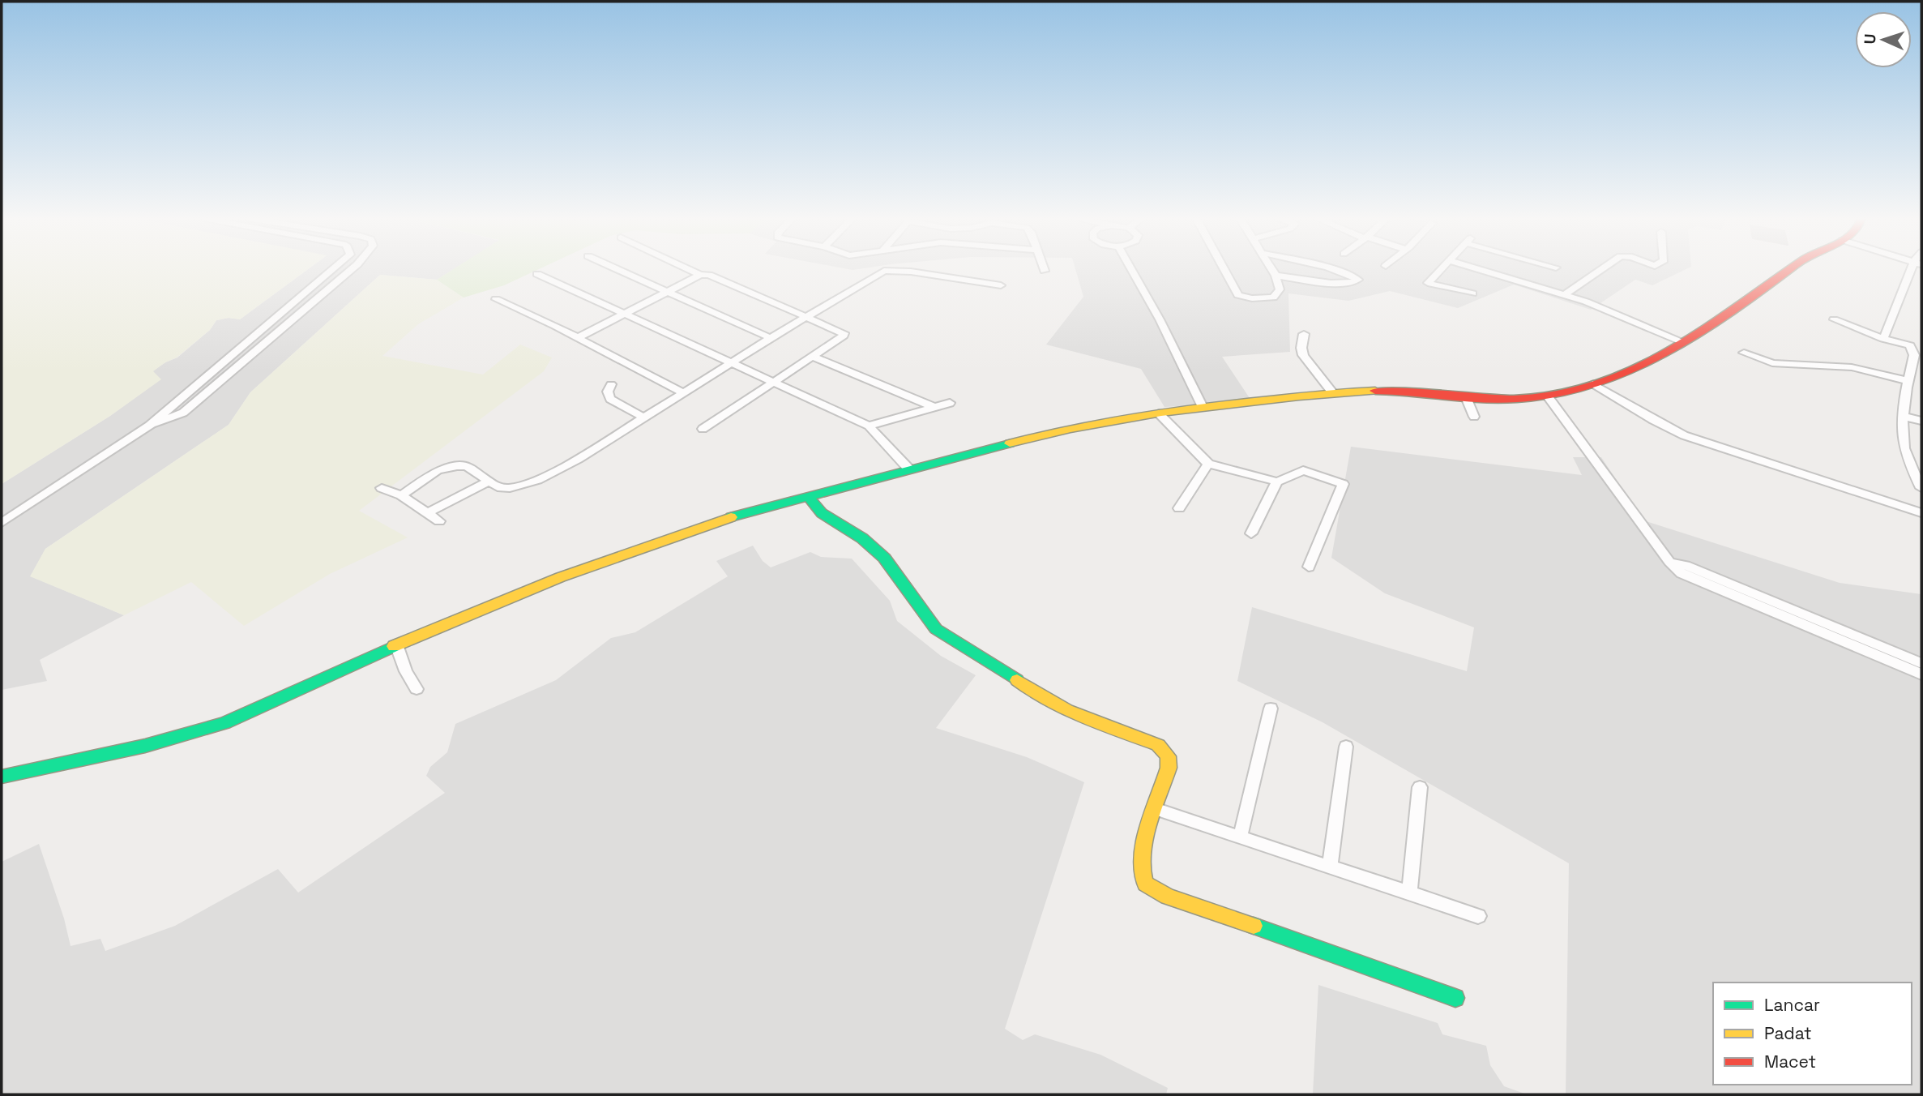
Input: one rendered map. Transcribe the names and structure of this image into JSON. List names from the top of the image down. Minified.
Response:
{"legend":["Lancar","Padat","Macet"],"north":"left"}
